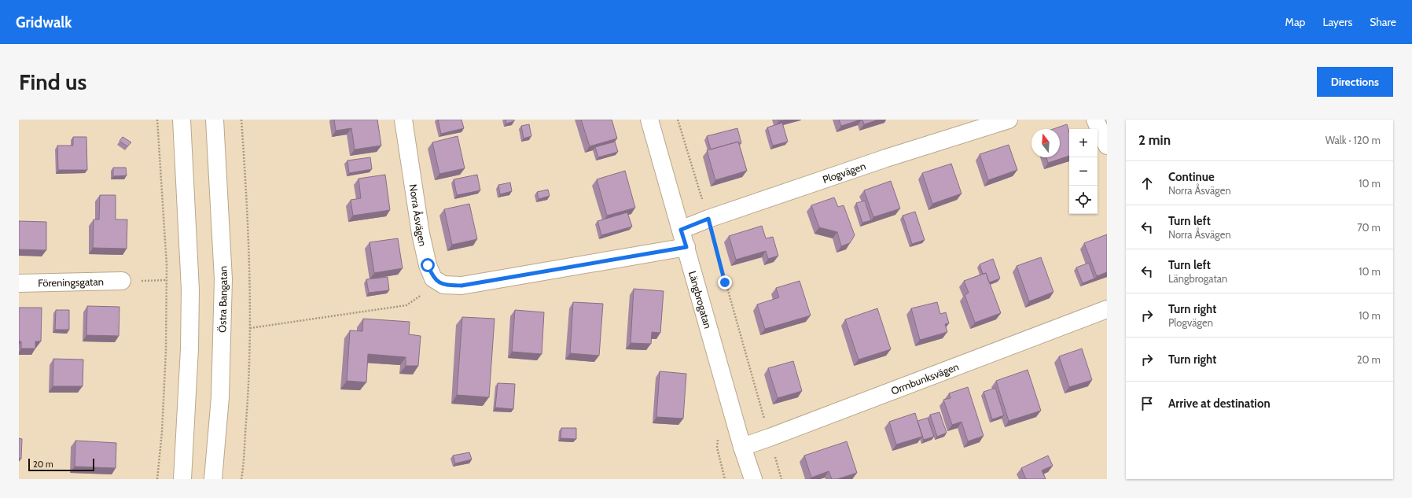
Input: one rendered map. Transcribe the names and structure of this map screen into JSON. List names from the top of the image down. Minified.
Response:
{"streets":{"street":["Plogvägen","Norra Åsvägen","Föreningsgatan","Östra Bangatan","Längbrogatan","Ormbunksvägen"]},"crossings":[["Plogvägen","Längbrogatan"],["Längbrogatan","Ormbunksvägen"]],"scale_bar":"20 m","north":"top","page":{"header":"Gridwalk","nav":["Map","Layers","Share"],"buttons":"Directions","title":"Find us","heading":["2 min","Walk · 120 m"],"map_buttons":["+","−"],"list":[["Continue","Norra Åsvägen","10 m"],["Turn left","Norra Åsvägen","70 m"],["Turn left","Längbrogatan","10 m"],["Turn right","Plogvägen","10 m"],["Turn right","20 m"],"Arrive at destination"],"scale":"20 m"}}
